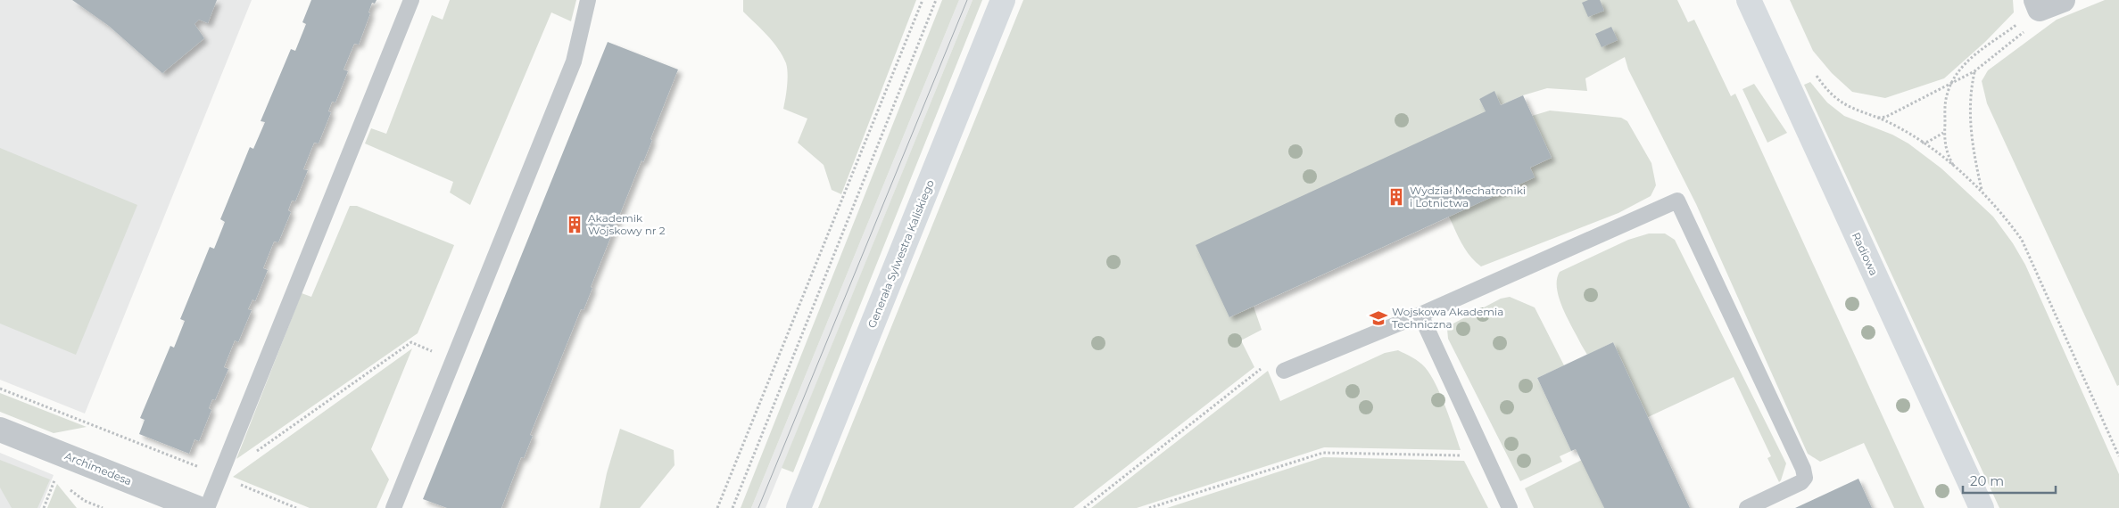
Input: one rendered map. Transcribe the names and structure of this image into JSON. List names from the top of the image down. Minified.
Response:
{"streets":{"main road":["Generała Sylwestra Kaliskiego","Radiowa"],"street":["Archimedesa"]},"places":{"building":["Wydział Mechatroniki i Lotnictwa","Akademik Wojskowy nr 2"],"school or university":["Wojskowa Akademia Techniczna"]},"scale_bar":"20 m"}
